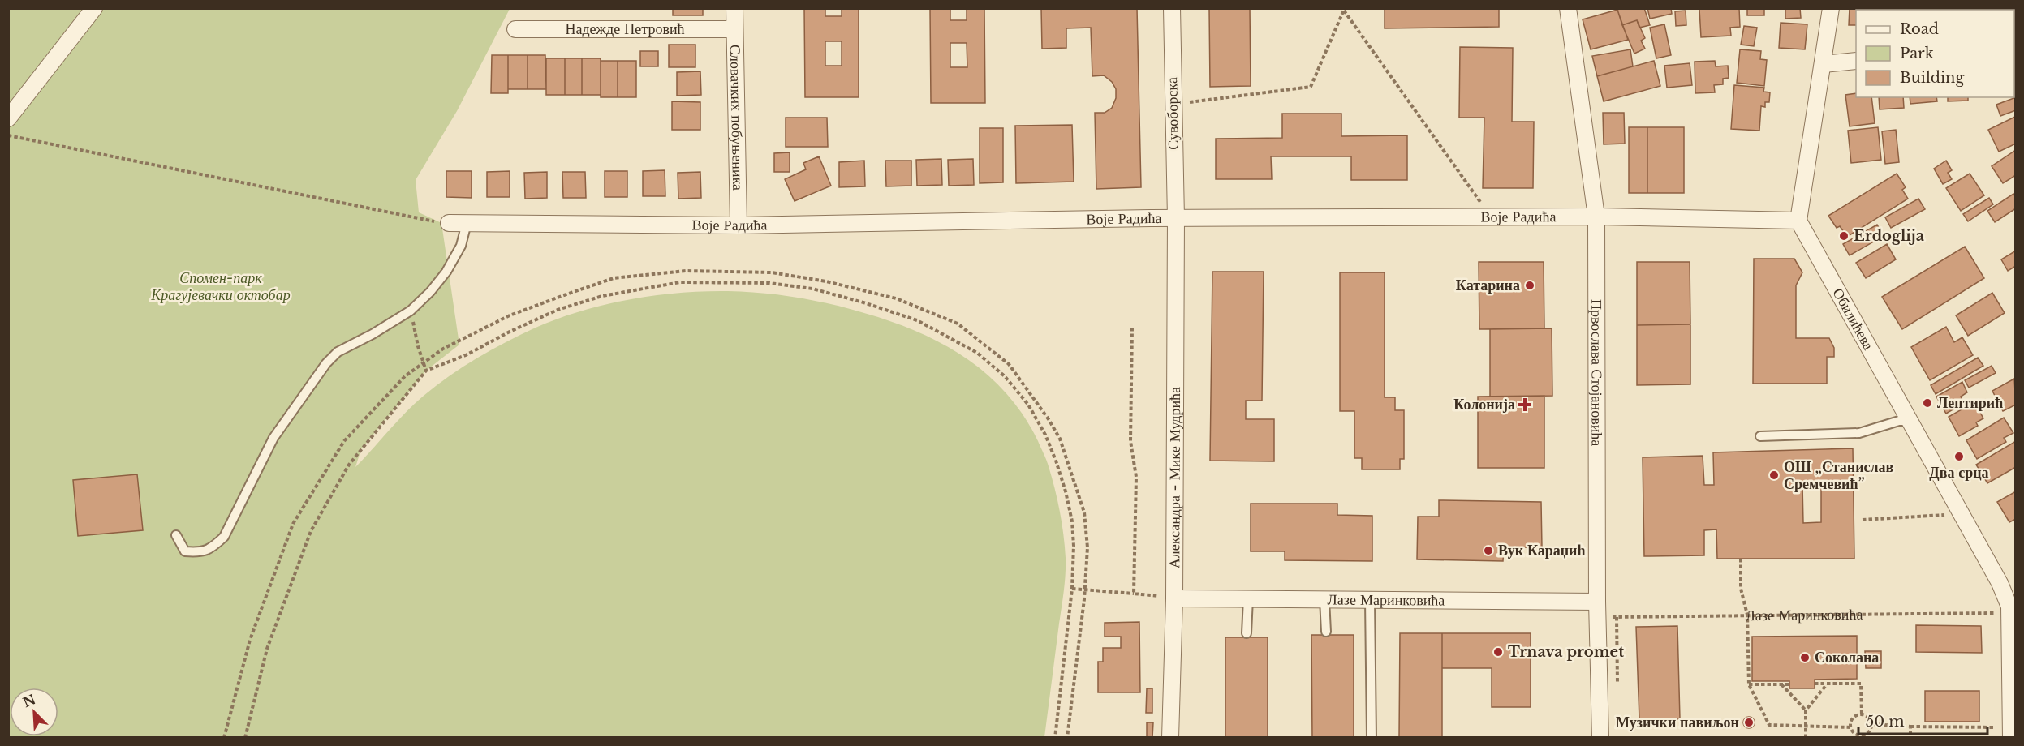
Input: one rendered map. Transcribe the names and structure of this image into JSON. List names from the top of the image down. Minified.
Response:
{"streets":{"street":["Надежде Петровић","Сувоборска","Словачких побуњеника","Воје Радића","Обилићева","Првослава Стојановића","Александра - Мике Мудрића","Лазе Маринковића"]},"crossings":[["Надежде Петровић","Словачких побуњеника"],["Сувоборска","Воје Радића"],["Сувоборска","Александра - Мике Мудрића"],["Словачких побуњеника","Воје Радића"],["Воје Радића","Обилићева"],["Воје Радића","Првослава Стојановића"],["Воје Радића","Александра - Мике Мудрића"],["Обилићева","Лазе Маринковића"],["Првослава Стојановића","Лазе Маринковића"],["Александра - Мике Мудрића","Лазе Маринковића"]],"parks":["Спомен-парк Крагујевачки октобар"],"places":{"other":["Erdoglija","Катарина","Лептирић","Два срца","ОШ „Станислав Сремчевић”","Вук Караџић","Trnava promet","Соколана","Музички павиљон"],"health":["Колонија"]},"legend":["Road","Park","Building"],"scale_bar":"50 m","north":"top left"}
